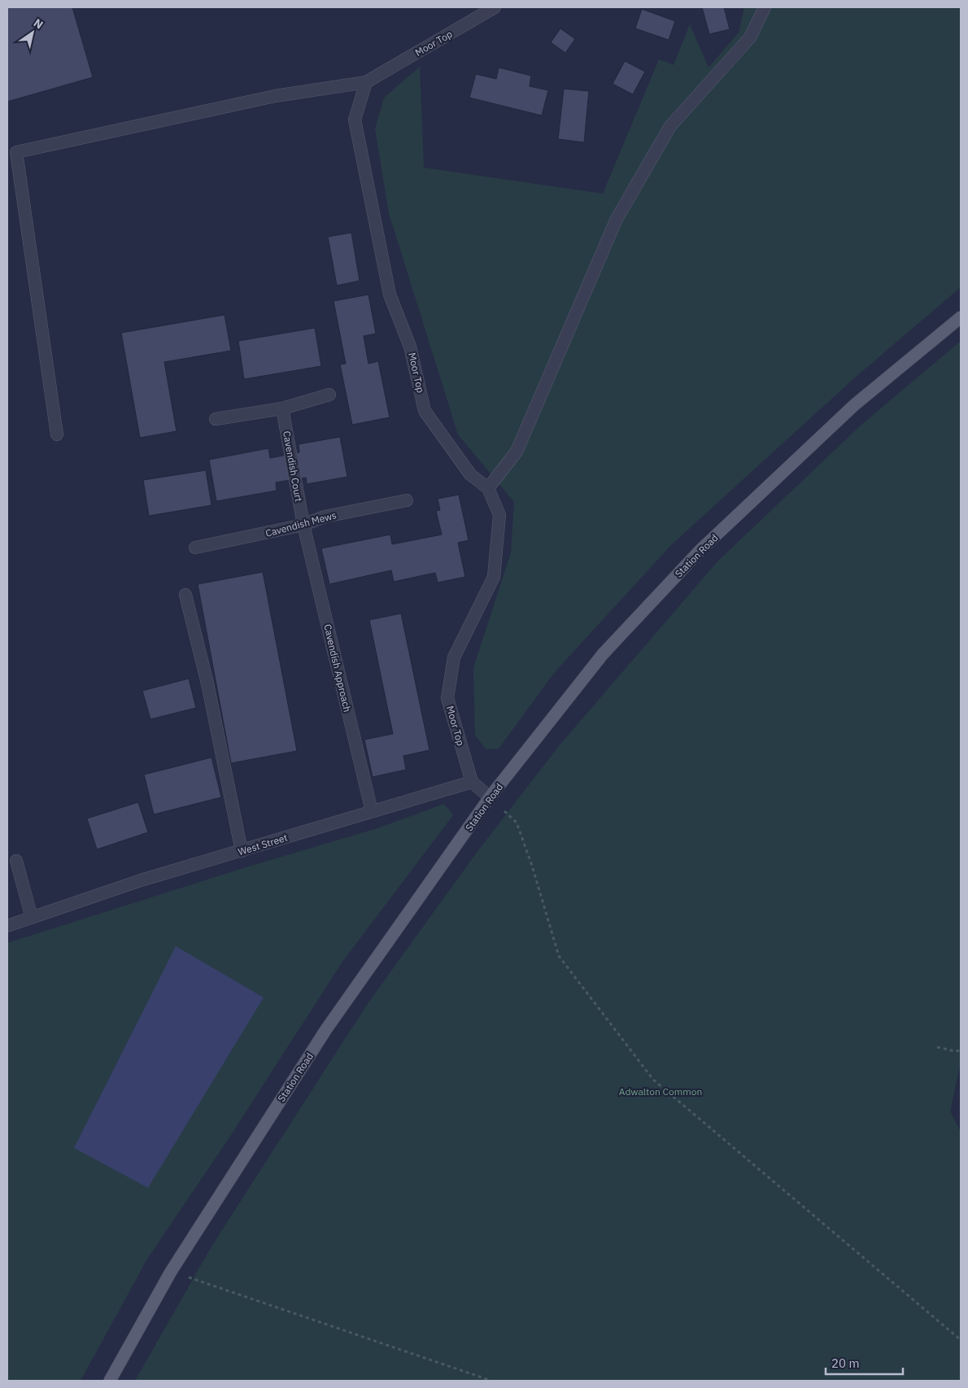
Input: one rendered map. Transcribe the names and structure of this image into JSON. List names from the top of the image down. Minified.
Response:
{"streets":{"main road":["Station Road"],"street":["Moor Top","Cavendish Court","Cavendish Mews","Cavendish Approach","West Street"]},"crossings":[["Moor Top","West Street"],["Cavendish Court","Cavendish Mews"],["Cavendish Court","Cavendish Approach"],["Cavendish Mews","Cavendish Approach"],["Cavendish Approach","West Street"]],"parks":["Adwalton Common"],"scale_bar":"20 m","north":"top right"}
